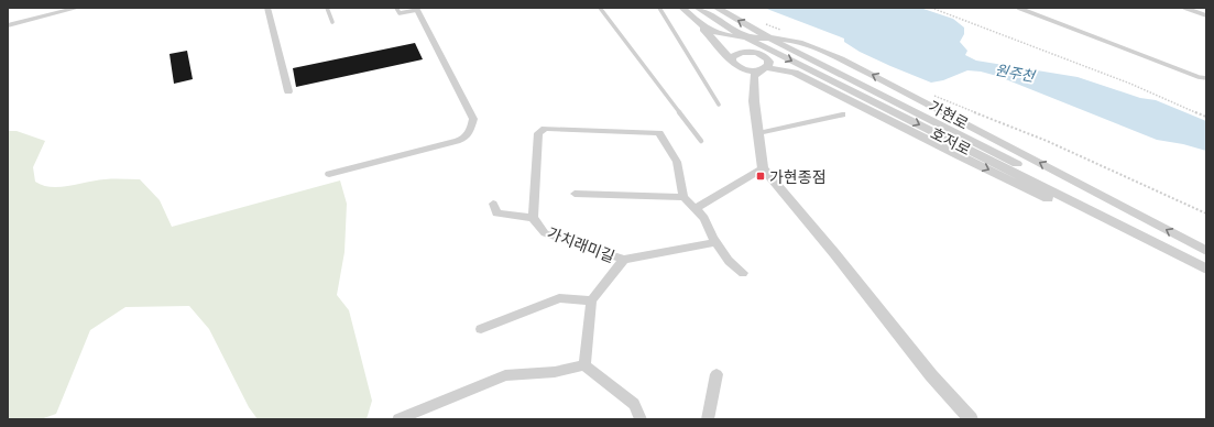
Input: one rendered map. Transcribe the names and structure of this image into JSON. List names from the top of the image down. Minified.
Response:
{"streets":{"street":["가현로","호저로","가치래미길"]},"water":["원주천"],"places":{"transit":["가현종점"]}}
